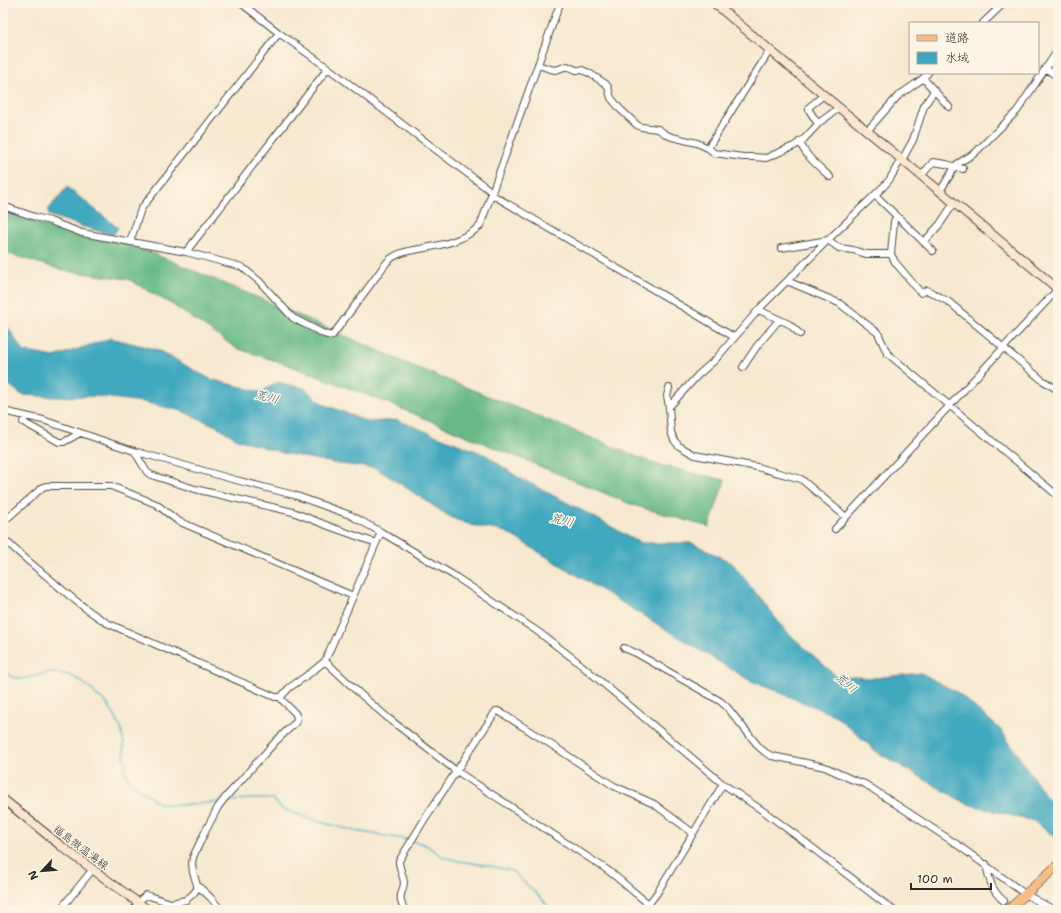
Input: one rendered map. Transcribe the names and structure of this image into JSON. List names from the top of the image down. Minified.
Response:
{"streets":{"street":["福島微温湯線"]},"water":["荒川"],"legend":["道路","水域"],"scale_bar":"100 m","north":"bottom left"}
